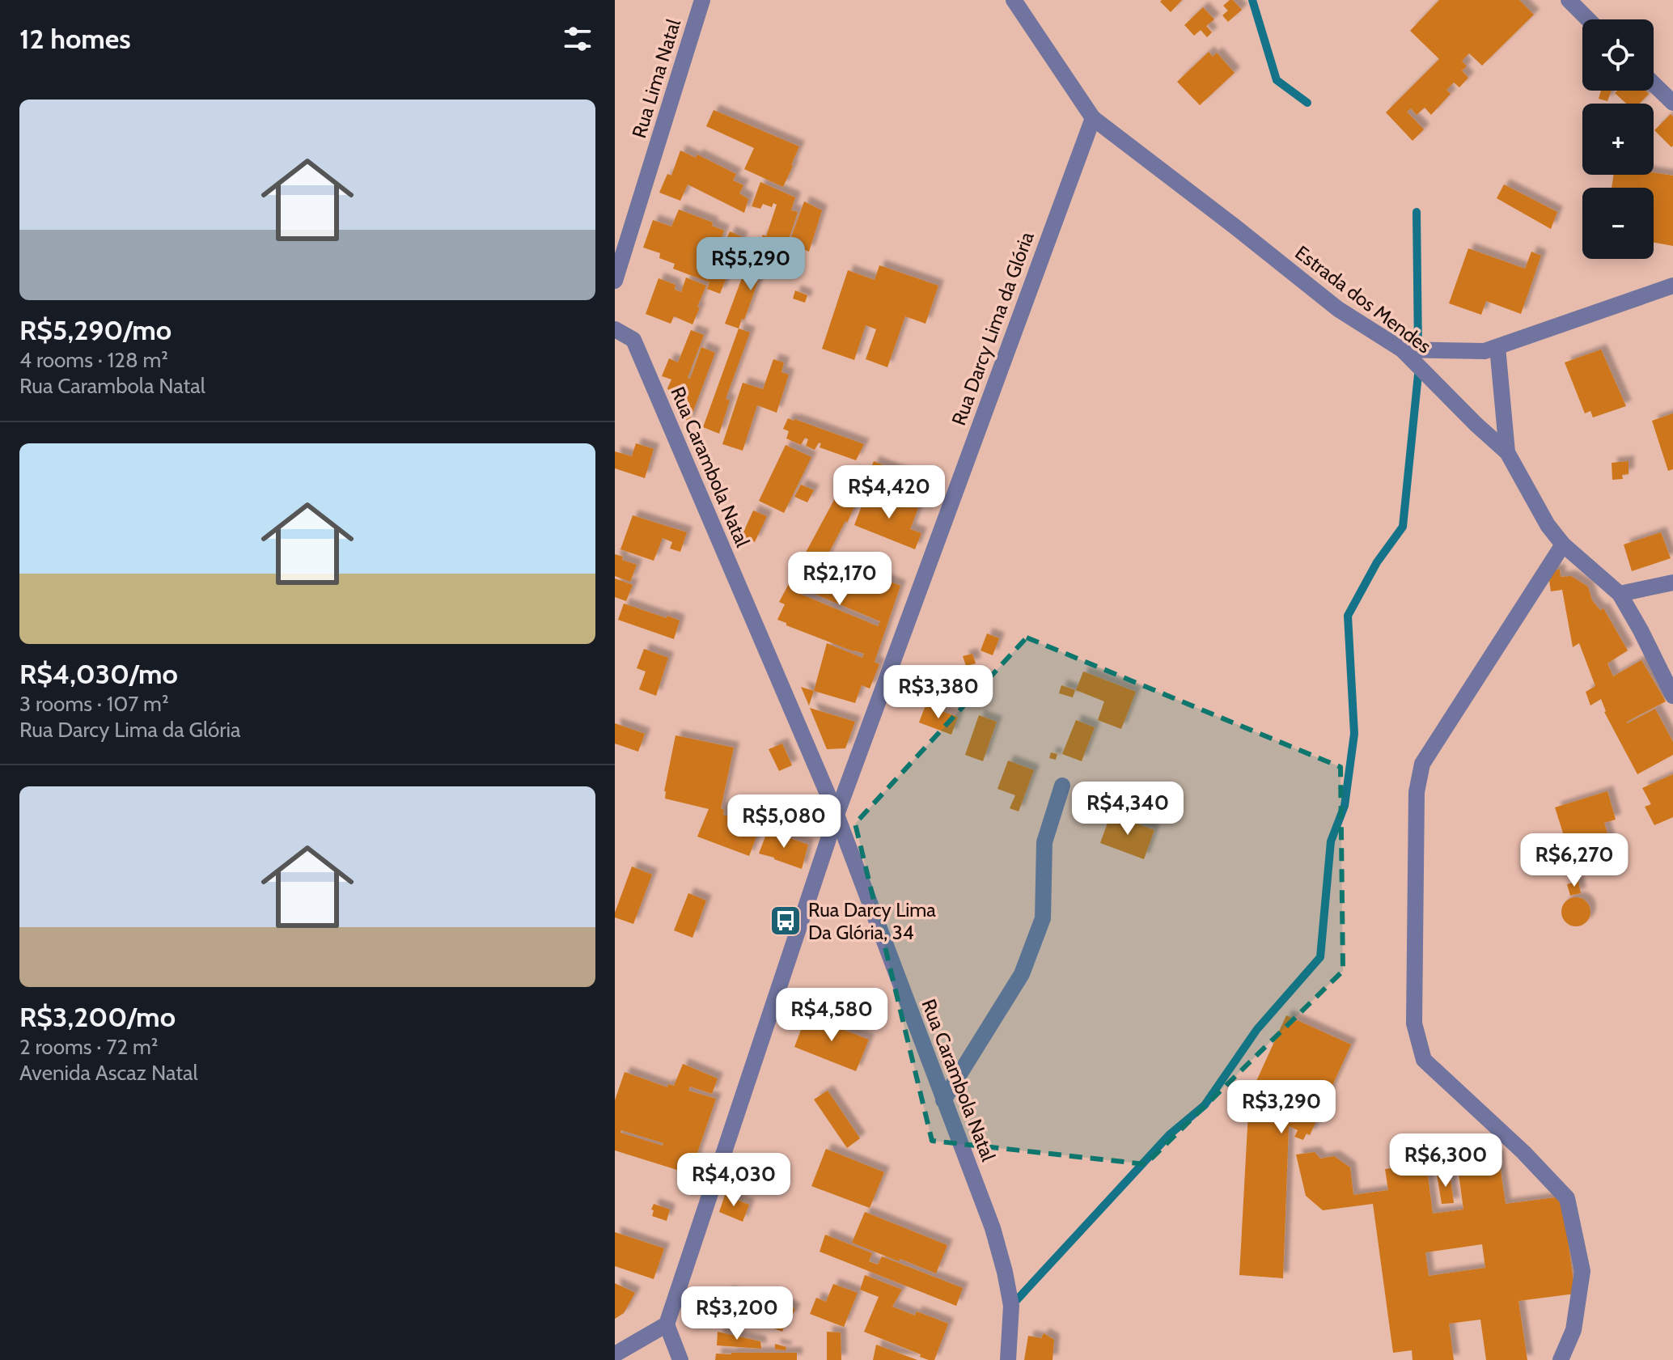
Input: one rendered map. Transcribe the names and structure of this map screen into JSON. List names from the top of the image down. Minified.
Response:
{"streets":{"street":["Rua Lima Natal","Estrada dos Mendes","Rua Darcy Lima da Glória","Rua Carambola Natal"]},"crossings":[["Estrada dos Mendes","Rua Darcy Lima da Glória"],["Rua Darcy Lima da Glória","Rua Carambola Natal"]],"places":{"bus stop":["Rua Darcy Lima Da Glória, 34"]},"page":{"heading":"12 homes","map_buttons":["+","−"],"list":[{"name":"R$5,290/mo","note":"4 rooms · 128 m² · Rua Carambola Natal"},{"name":"R$4,030/mo","note":"3 rooms · 107 m² · Rua Darcy Lima da Glória"},{"name":"R$3,200/mo","note":"2 rooms · 72 m² · Avenida Ascaz Natal"}],"price":["R$5,290","R$4,420","R$2,170","R$3,380","R$4,340","R$5,080","R$6,270","R$4,580","R$3,290","R$6,300","R$4,030","R$3,200"]}}
